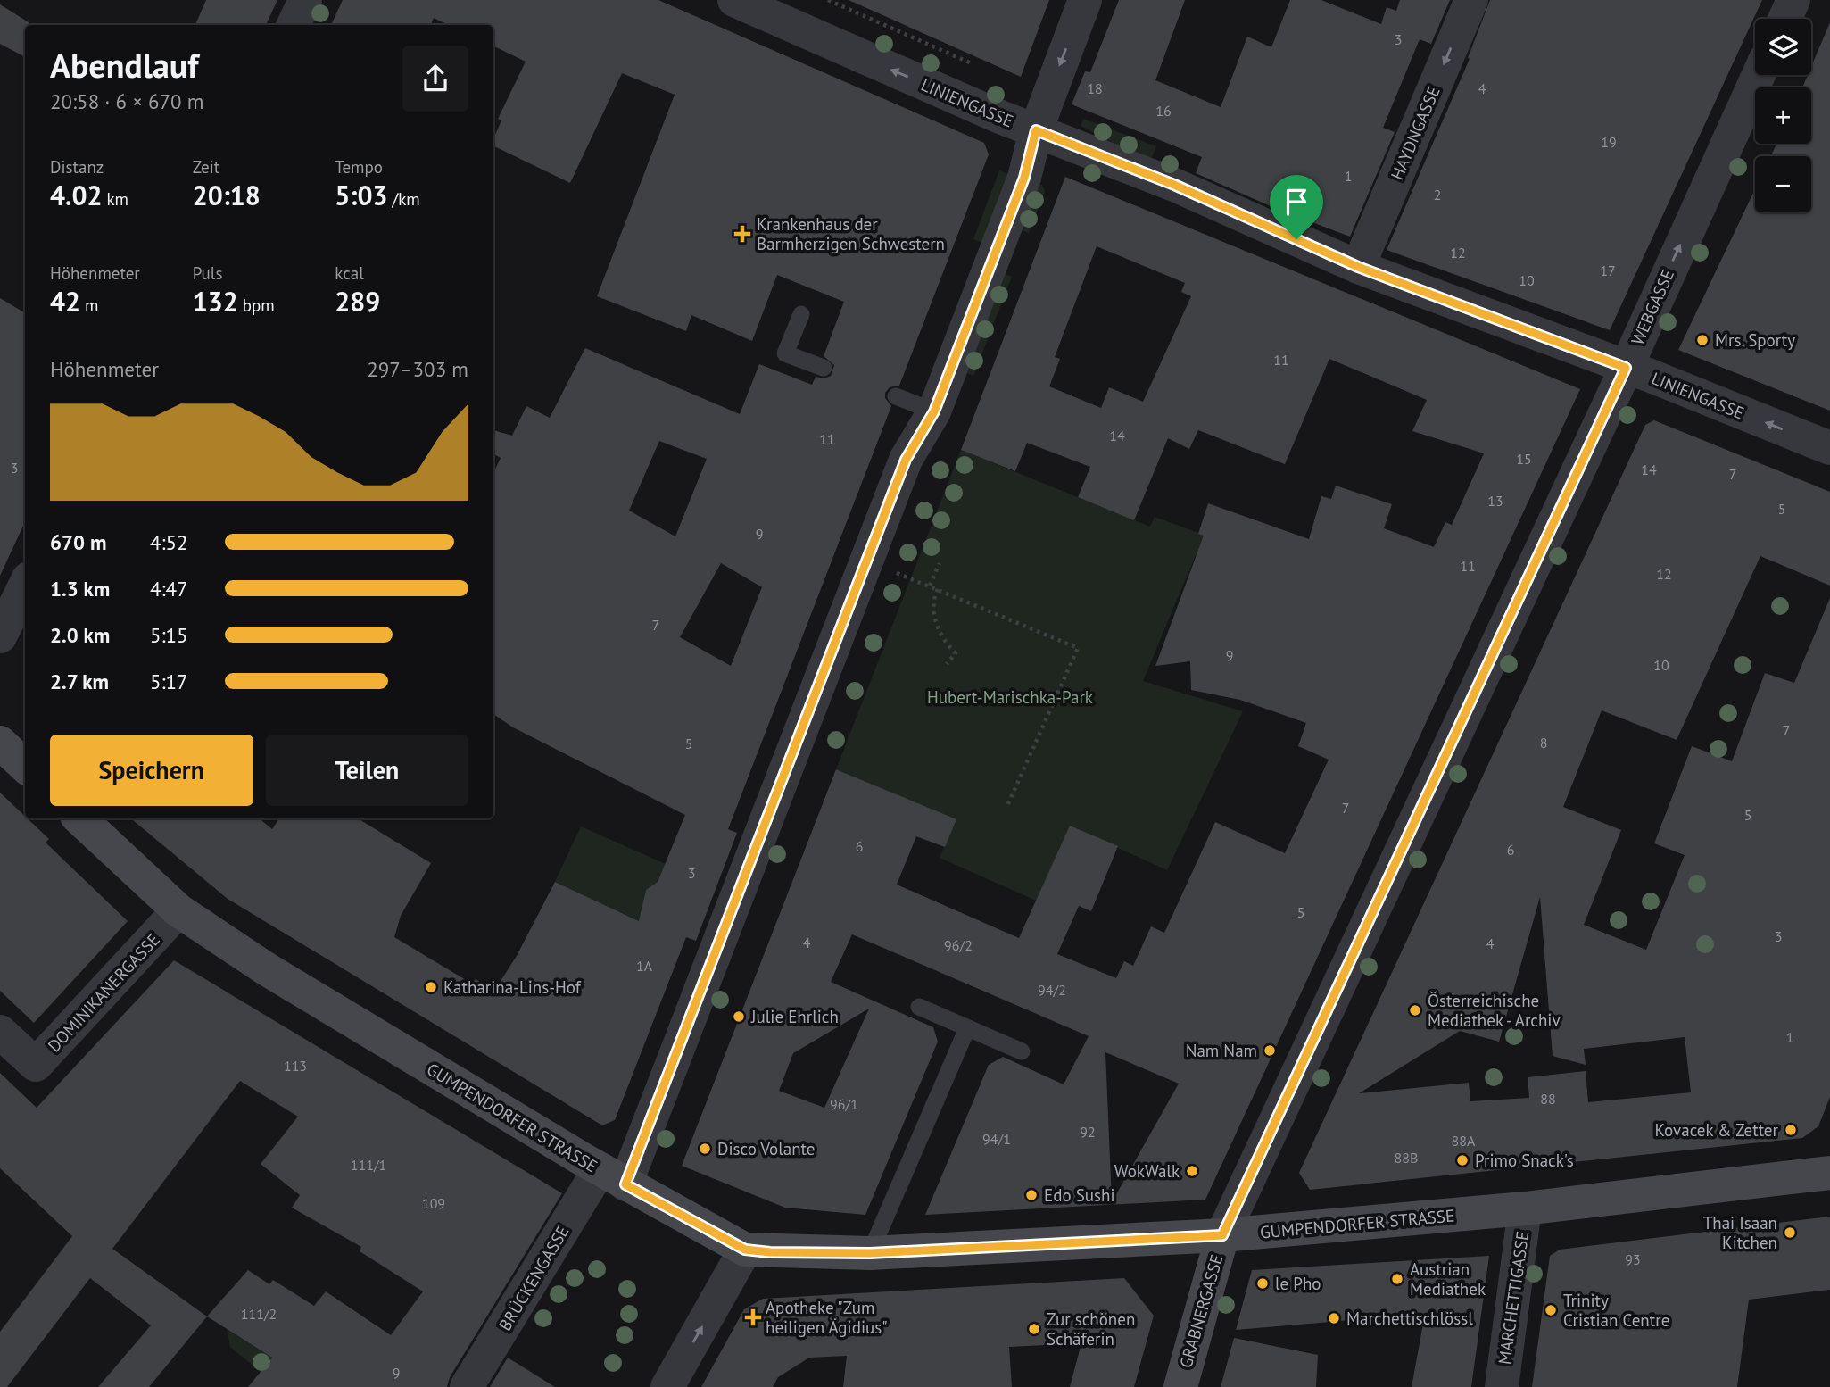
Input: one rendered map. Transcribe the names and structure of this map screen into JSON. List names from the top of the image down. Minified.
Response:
{"streets":{"street":["LINIENGASSE","HAYDNGASSE","WEBGASSE","DOMINIKANERGASSE","GUMPENDORFER STRASSE","BRÜCKENGASSE","MARCHETTIGASSE","GRABNERGASSE"]},"crossings":[["LINIENGASSE","HAYDNGASSE"],["LINIENGASSE","WEBGASSE"],["LINIENGASSE","BRÜCKENGASSE"],["WEBGASSE","GUMPENDORFER STRASSE"],["WEBGASSE","GRABNERGASSE"],["DOMINIKANERGASSE","GUMPENDORFER STRASSE"],["GUMPENDORFER STRASSE","BRÜCKENGASSE"],["GUMPENDORFER STRASSE","MARCHETTIGASSE"],["GUMPENDORFER STRASSE","GRABNERGASSE"]],"one_way":["LINIENGASSE","HAYDNGASSE"],"parks":["Hubert-Marischka-Park"],"places":{"health":["Krankenhaus der Barmherzigen Schwestern","Apotheke \"Zum heiligen Ägidius\""],"other":["Mrs. Sporty","Katharina-Lins-Hof","Österreichische Mediathek - Archiv","Julie Ehrlich","Nam Nam","Kovacek & Zetter","Disco Volante","Primo Snack's","WokWalk","Edo Sushi","Thai Isaan Kitchen","Austrian Mediathek","le Pho","Trinity Cristian Centre","Marchettischlössl","Zur schönen Schäferin"]},"house_numbers":["3","18","4","16","19","1","2","12","17","10","11","14","11","15","3","14","7","13","5","9","11","12","7","9","10","7","8","5","7","5","6","6","3","5","3","4","4","96/2","1A","94/2","1","113","88","96/1","92","94/1","88A","88B","111/1","109","93","111/2","9"],"page":{"map_buttons":["+","−"],"heading":["Abendlauf","20:58 · 6 × 670 m"],"stats":[["Distanz","4.02 km"],["Zeit","20:18"],["Tempo","5:03 /km"],["Höhenmeter","42 m"],["Puls","132 bpm"],["kcal","289"]],"chart":["Höhenmeter","297–303 m"],"list":[{"name":"670 m","note":"4:52"},{"name":"1.3 km","note":"4:47"},{"name":"2.0 km","note":"5:15"},{"name":"2.7 km","note":"5:17"}],"buttons":["Speichern","Teilen"]}}
